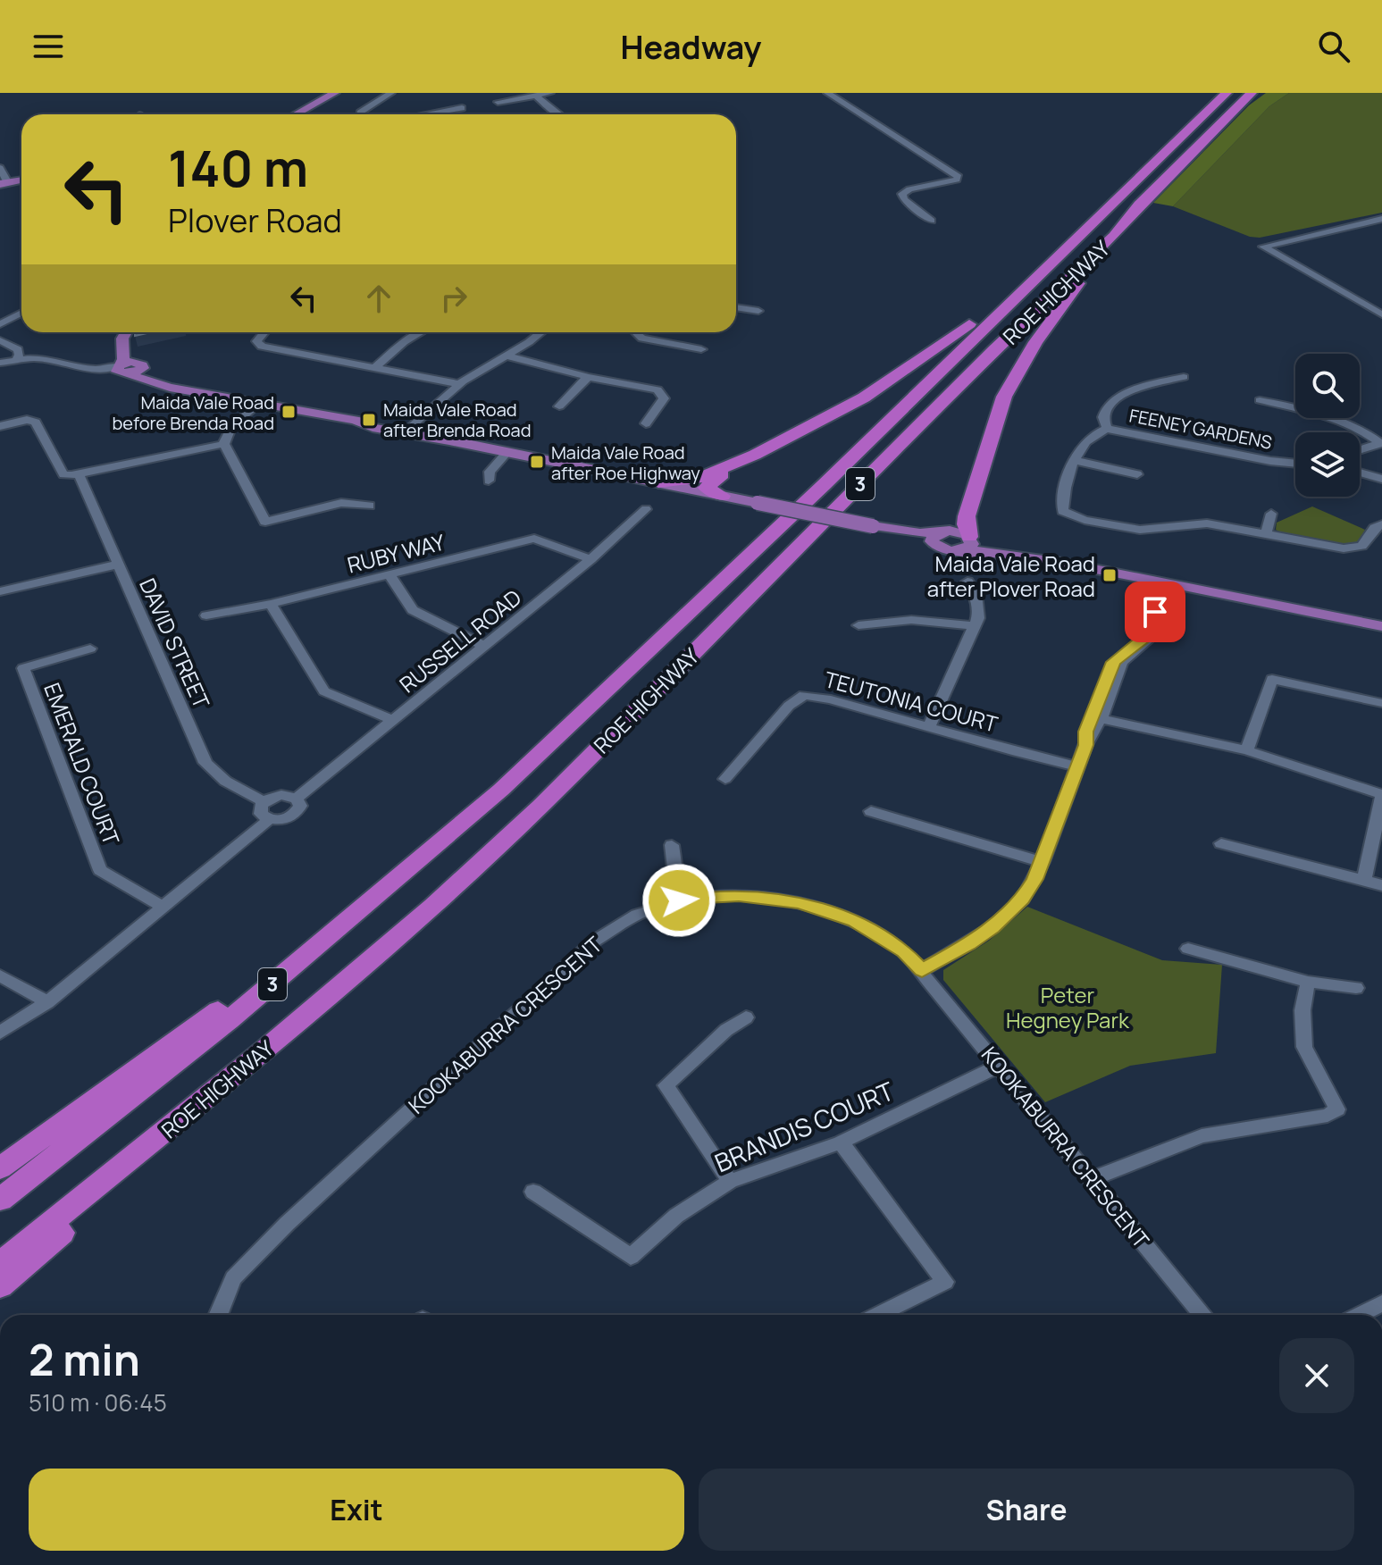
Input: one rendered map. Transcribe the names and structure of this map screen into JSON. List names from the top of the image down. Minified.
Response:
{"streets":{"highway":["ROE HIGHWAY","3"],"street":["FEENEY GARDENS","RUBY WAY","RUSSELL ROAD","DAVID STREET","TEUTONIA COURT","EMERALD COURT","KOOKABURRA CRESCENT","BRANDIS COURT"]},"crossings":[["RUBY WAY","RUSSELL ROAD"],["RUSSELL ROAD","DAVID STREET"],["KOOKABURRA CRESCENT","BRANDIS COURT"]],"parks":["Peter Hegney Park"],"places":{"transit":["Maida Vale Road before Brenda Road","Maida Vale Road after Brenda Road","Maida Vale Road after Roe Highway","Maida Vale Road after Plover Road"]},"page":{"header":"Headway","turn":["140 m","Plover Road"],"heading":["2 min","510 m · 06:45"],"buttons":["Exit","Share"]}}
